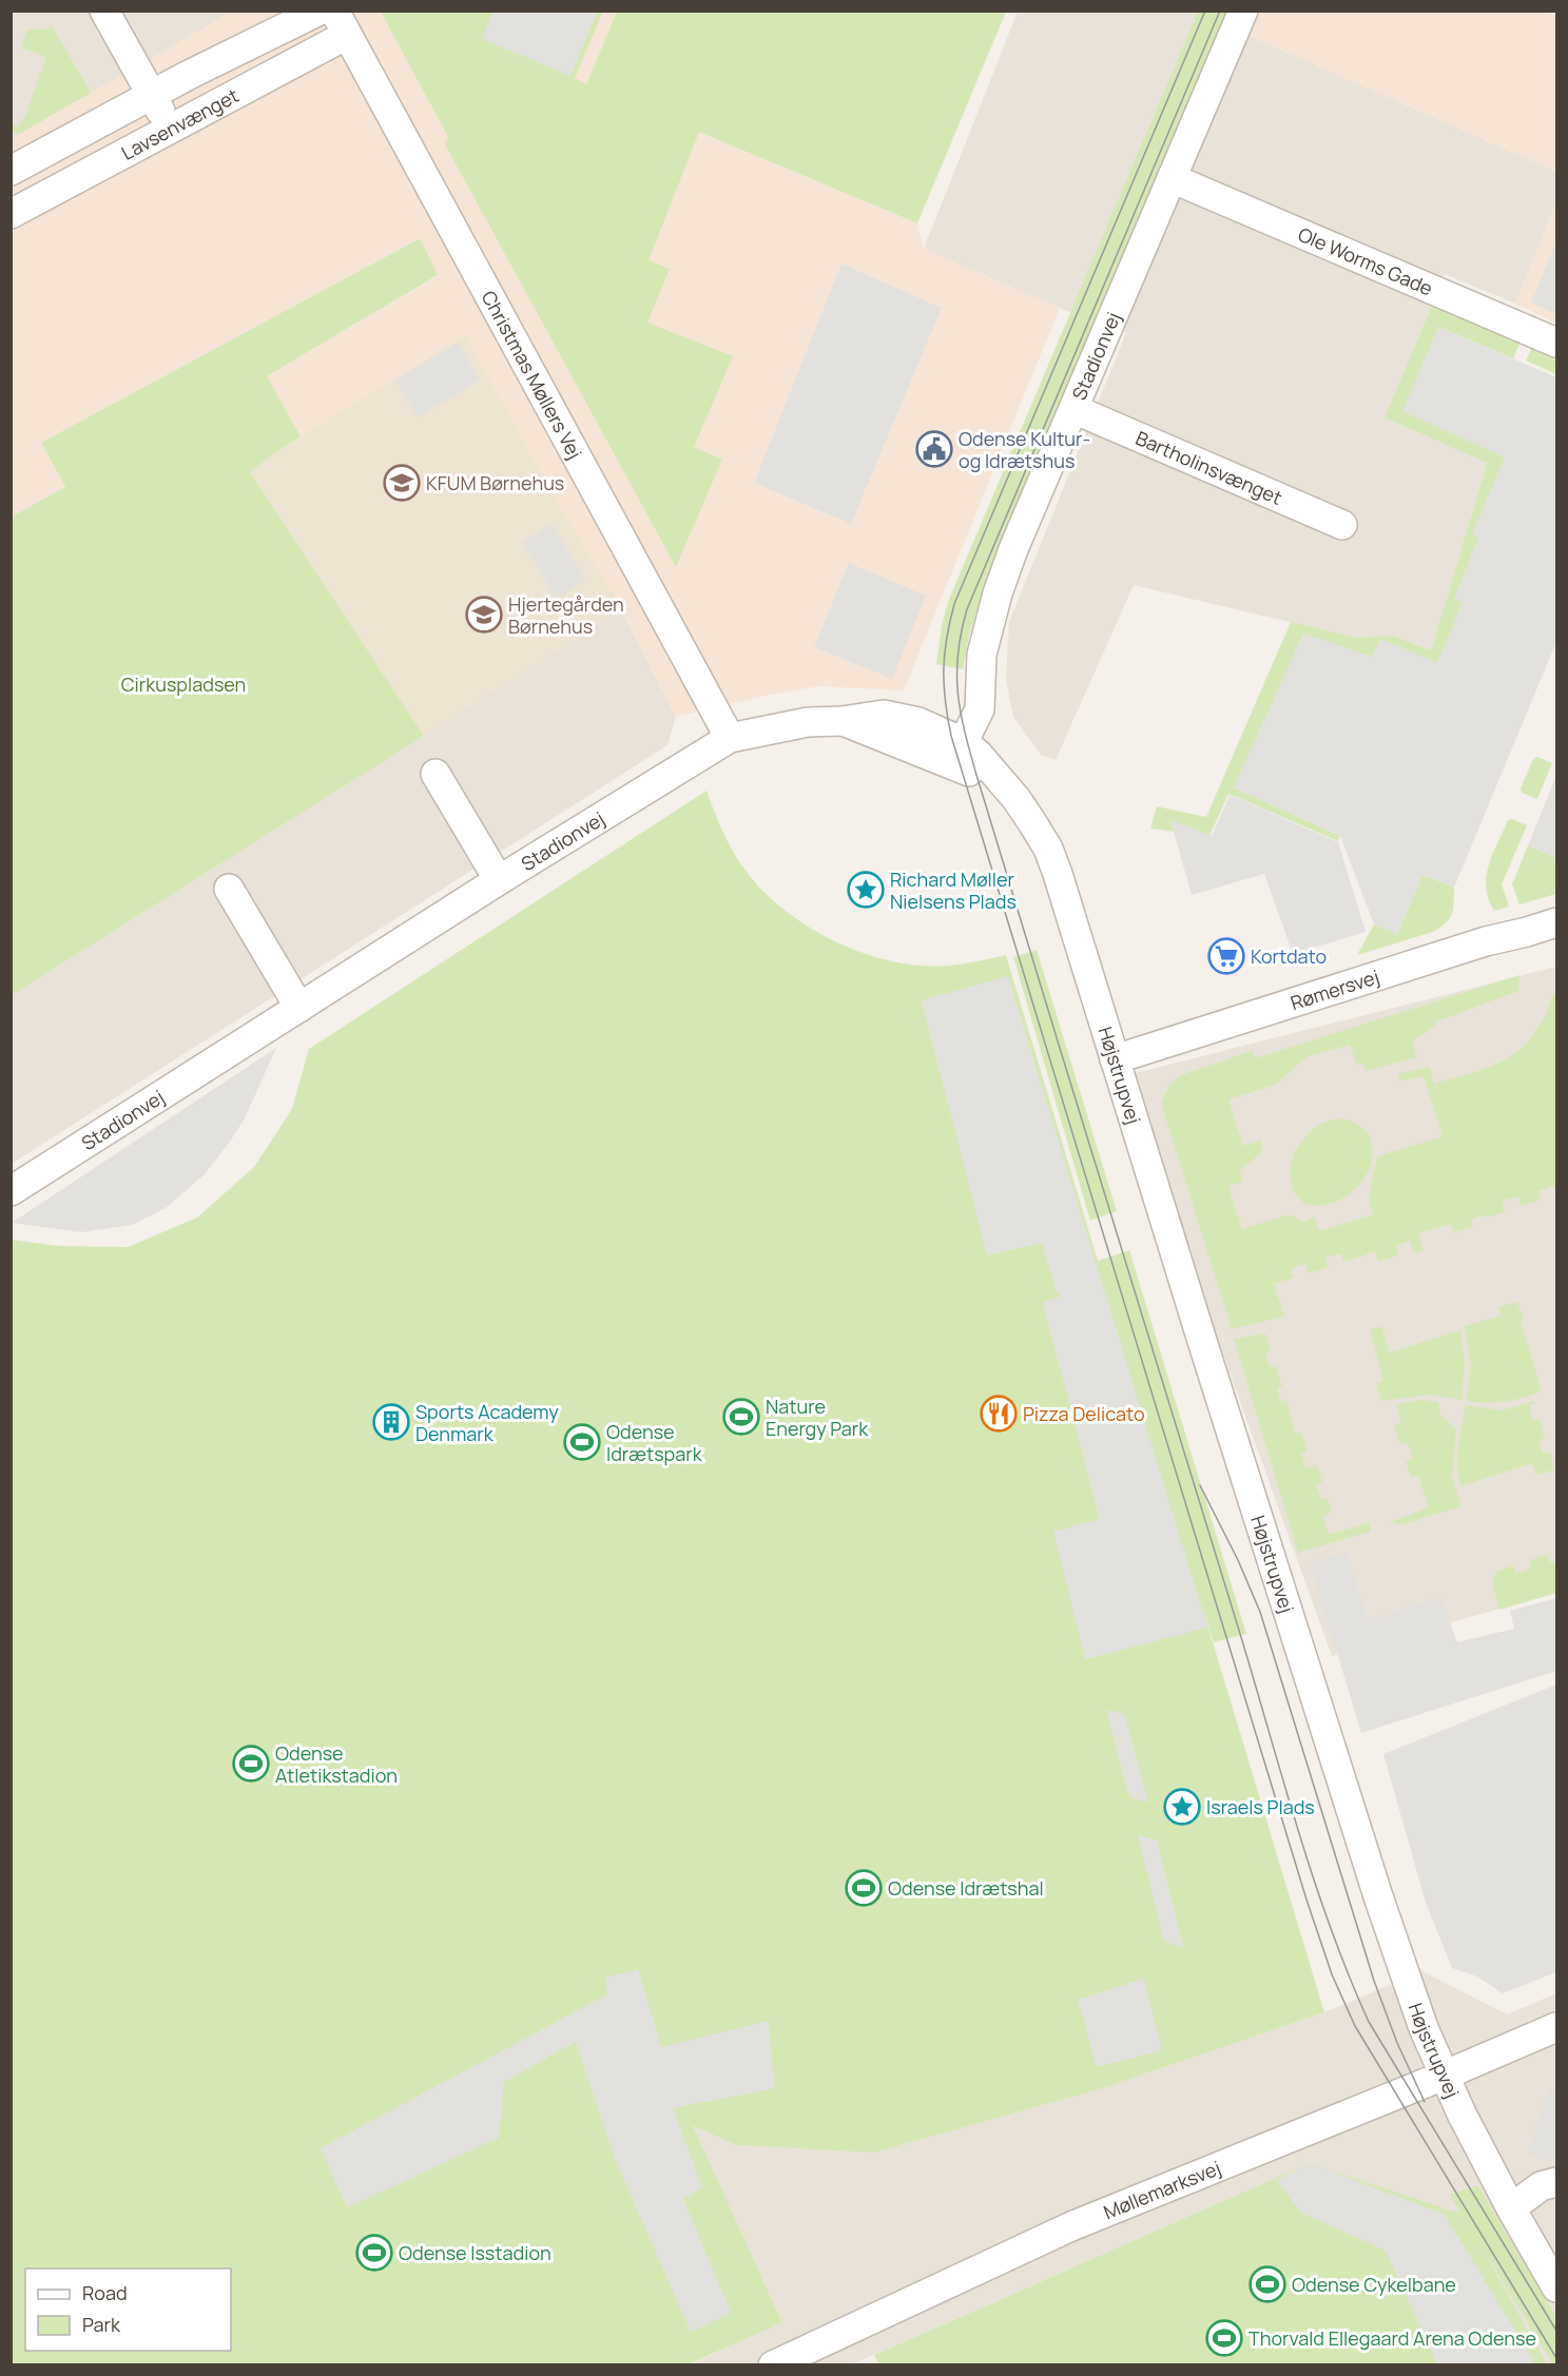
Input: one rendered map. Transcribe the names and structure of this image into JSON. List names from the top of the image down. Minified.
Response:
{"streets":{"street":["Lavsenvænget","Ole Worms Gade","Stadionvej","Christmas Møllers Vej","Bartholinsvænget","Rømersvej","Højstrupvej","Møllemarksvej"]},"crossings":[["Lavsenvænget","Christmas Møllers Vej"],["Ole Worms Gade","Stadionvej"],["Stadionvej","Christmas Møllers Vej"],["Stadionvej","Bartholinsvænget"],["Stadionvej","Højstrupvej"],["Rømersvej","Højstrupvej"],["Højstrupvej","Møllemarksvej"]],"parks":["Cirkuspladsen"],"places":{"public building":["Odense Kultur- og Idrætshus"],"school or university":["KFUM Børnehus","Hjertegården Børnehus"],"place":["Richard Møller Nielsens Plads","Israels Plads"],"supermarket":["Kortdato"],"restaurant":["Pizza Delicato"],"sports":["Nature Energy Park","Odense Idrætspark","Odense Atletikstadion","Odense Idrætshal","Odense Isstadion","Odense Cykelbane","Thorvald Ellegaard Arena Odense"],"building":["Sports Academy Denmark"]},"legend":["Road","Park"]}
